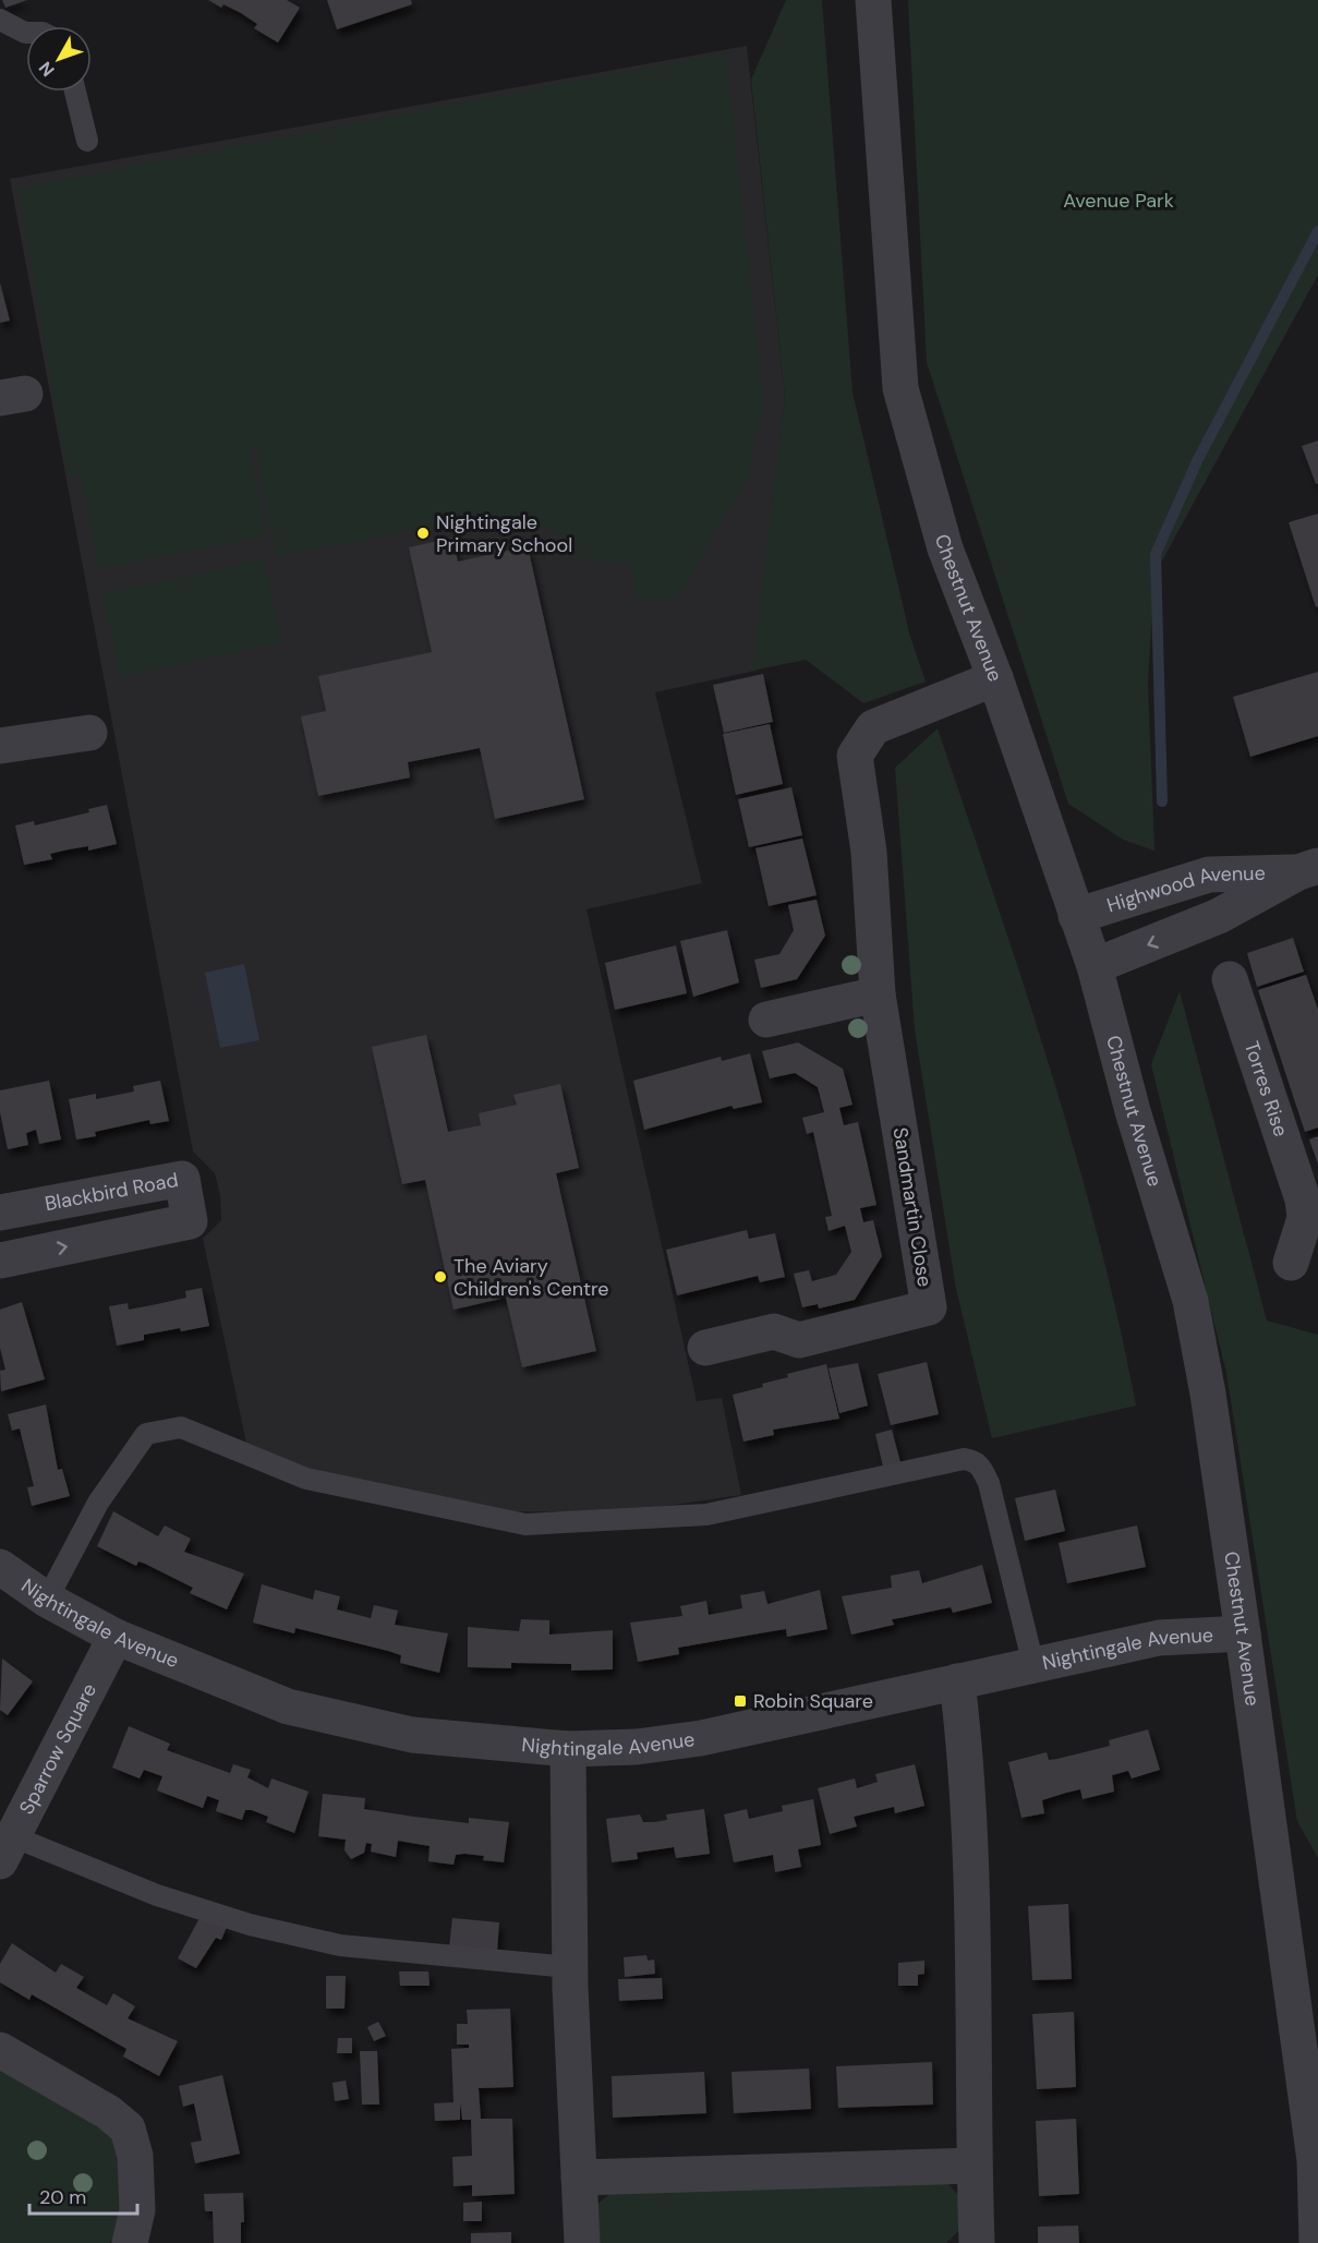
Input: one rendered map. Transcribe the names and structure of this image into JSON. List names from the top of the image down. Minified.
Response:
{"streets":{"street":["Chestnut Avenue","Highwood Avenue","Torres Rise","Blackbird Road","Sandmartin Close","Nightingale Avenue","Sparrow Square"]},"crossings":[["Chestnut Avenue","Highwood Avenue"],["Chestnut Avenue","Sandmartin Close"],["Chestnut Avenue","Nightingale Avenue"],["Nightingale Avenue","Sparrow Square"]],"parks":["Avenue Park"],"places":{"other":["Nightingale Primary School","The Aviary Children's Centre"],"transit":["Robin Square"]},"scale_bar":"20 m","north":"bottom left"}
